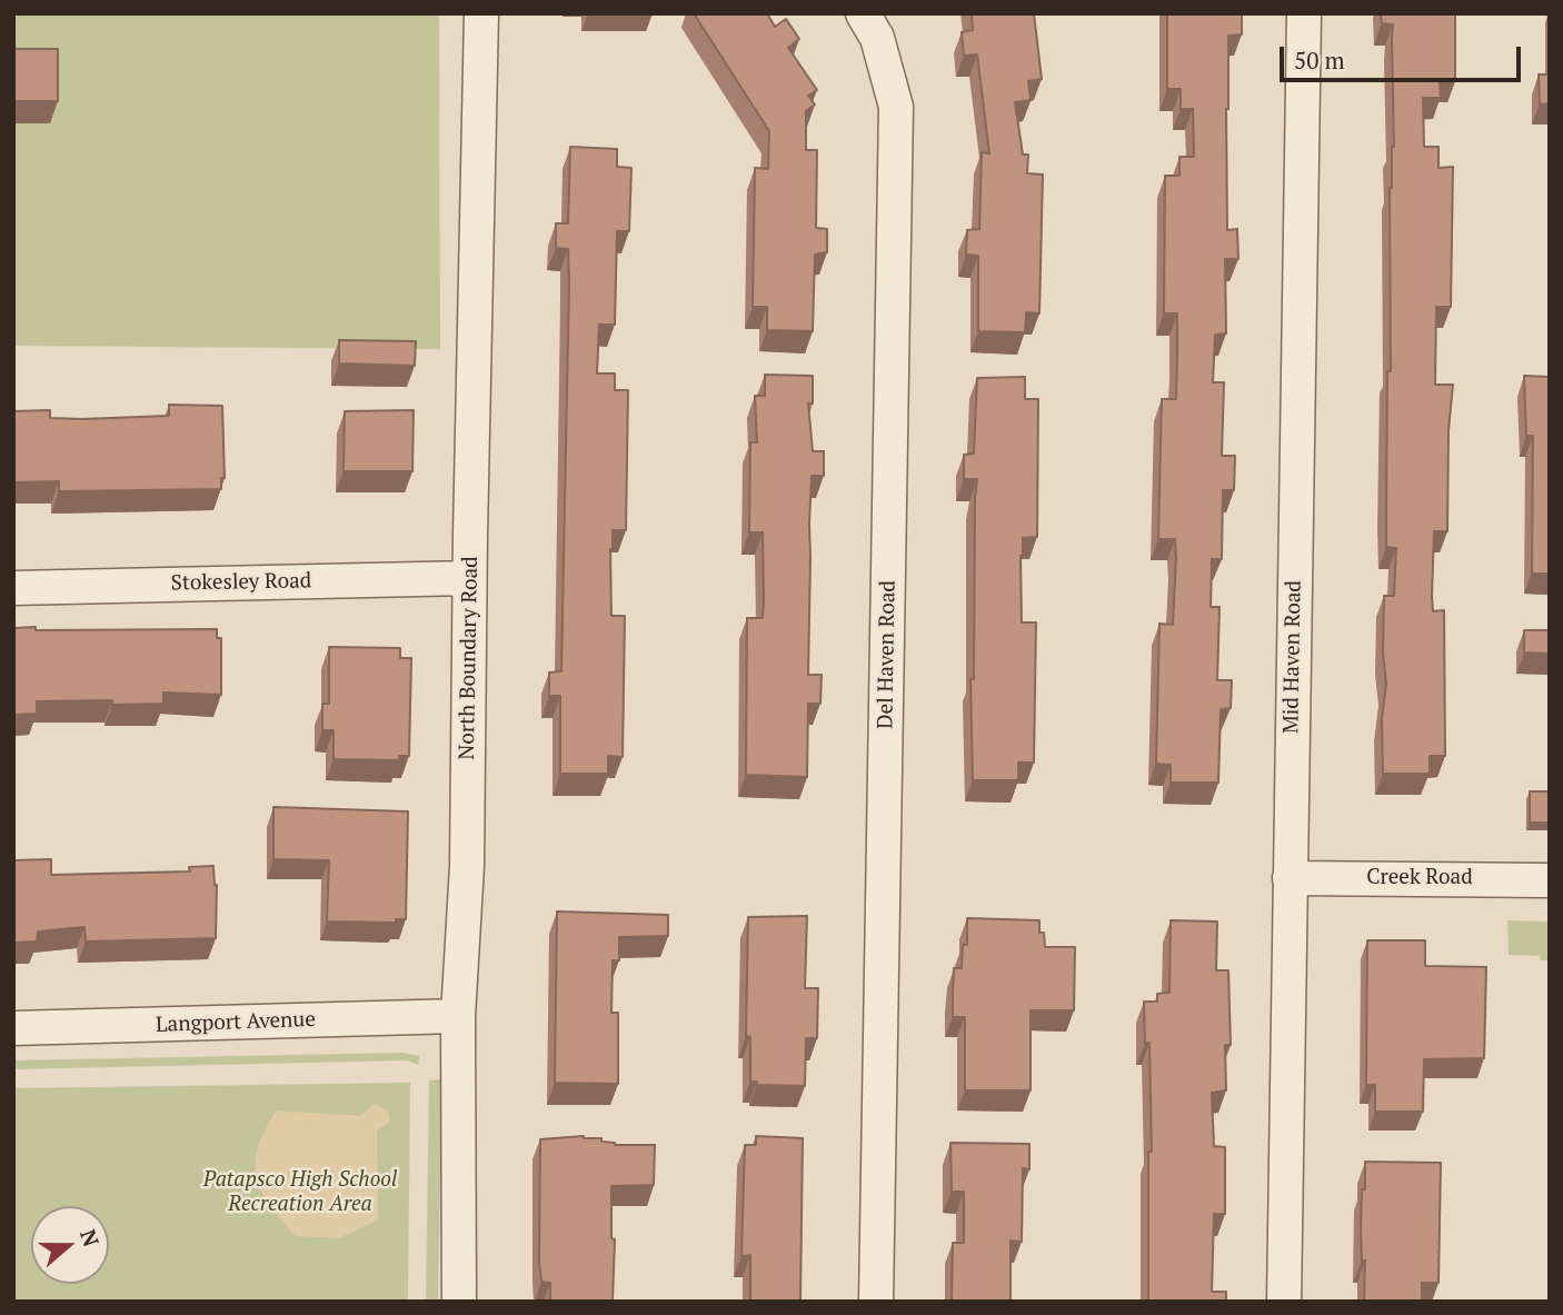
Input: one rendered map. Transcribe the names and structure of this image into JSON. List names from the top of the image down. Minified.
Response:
{"streets":{"street":["Stokesley Road","Del Haven Road","Mid Haven Road","North Boundary Road","Creek Road","Langport Avenue"]},"crossings":[["Stokesley Road","North Boundary Road"],["Mid Haven Road","Creek Road"],["North Boundary Road","Langport Avenue"]],"parks":["Patapsco High School Recreation Area"],"scale_bar":"50 m","north":"right"}
